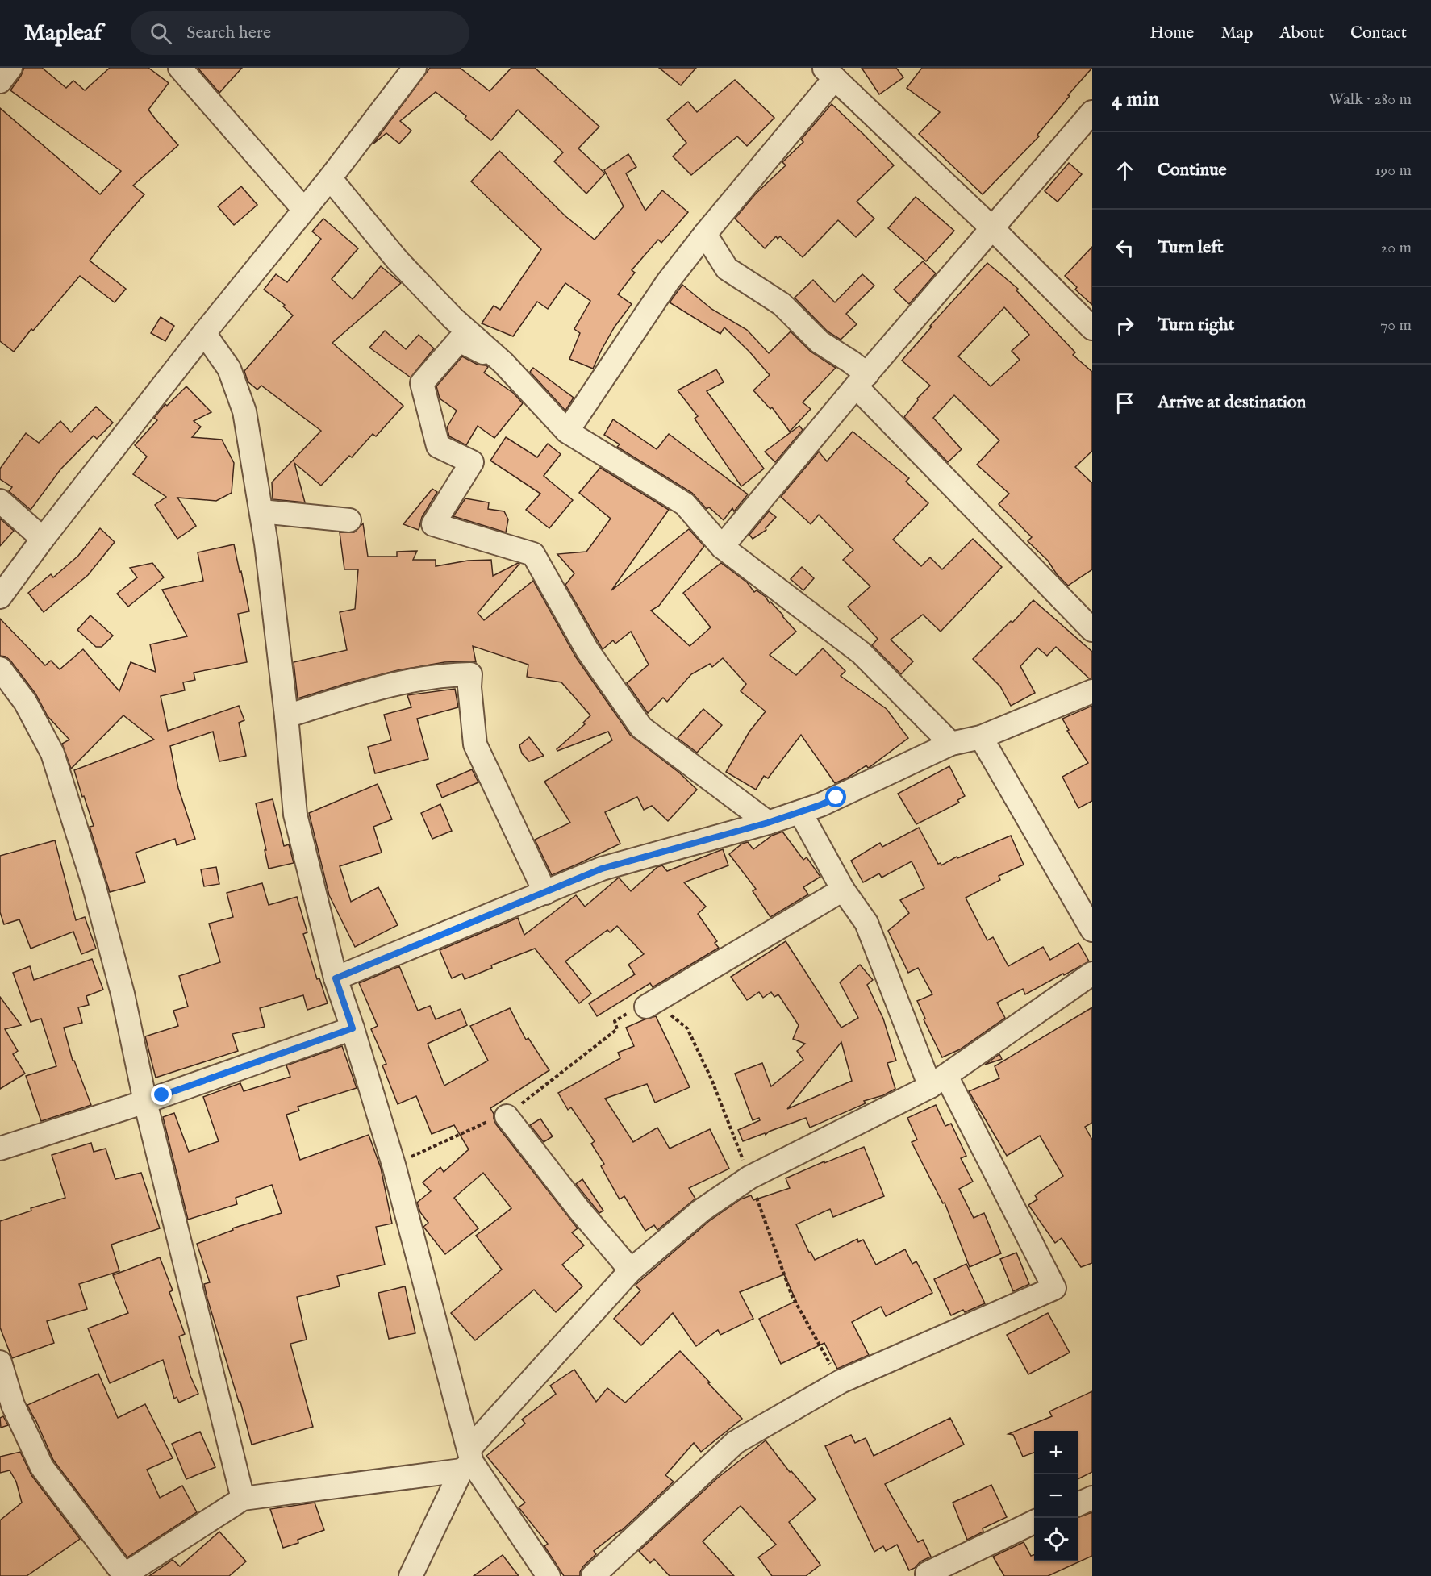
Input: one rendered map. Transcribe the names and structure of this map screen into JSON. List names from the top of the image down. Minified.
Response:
{"page":{"header":"Mapleaf","search":"Search here","nav":["Home","Map","About","Contact"],"heading":["4 min","Walk · 280 m"],"list":[["Continue","190 m"],["Turn left","20 m"],["Turn right","70 m"],"Arrive at destination"],"map_buttons":["+","−"]}}
